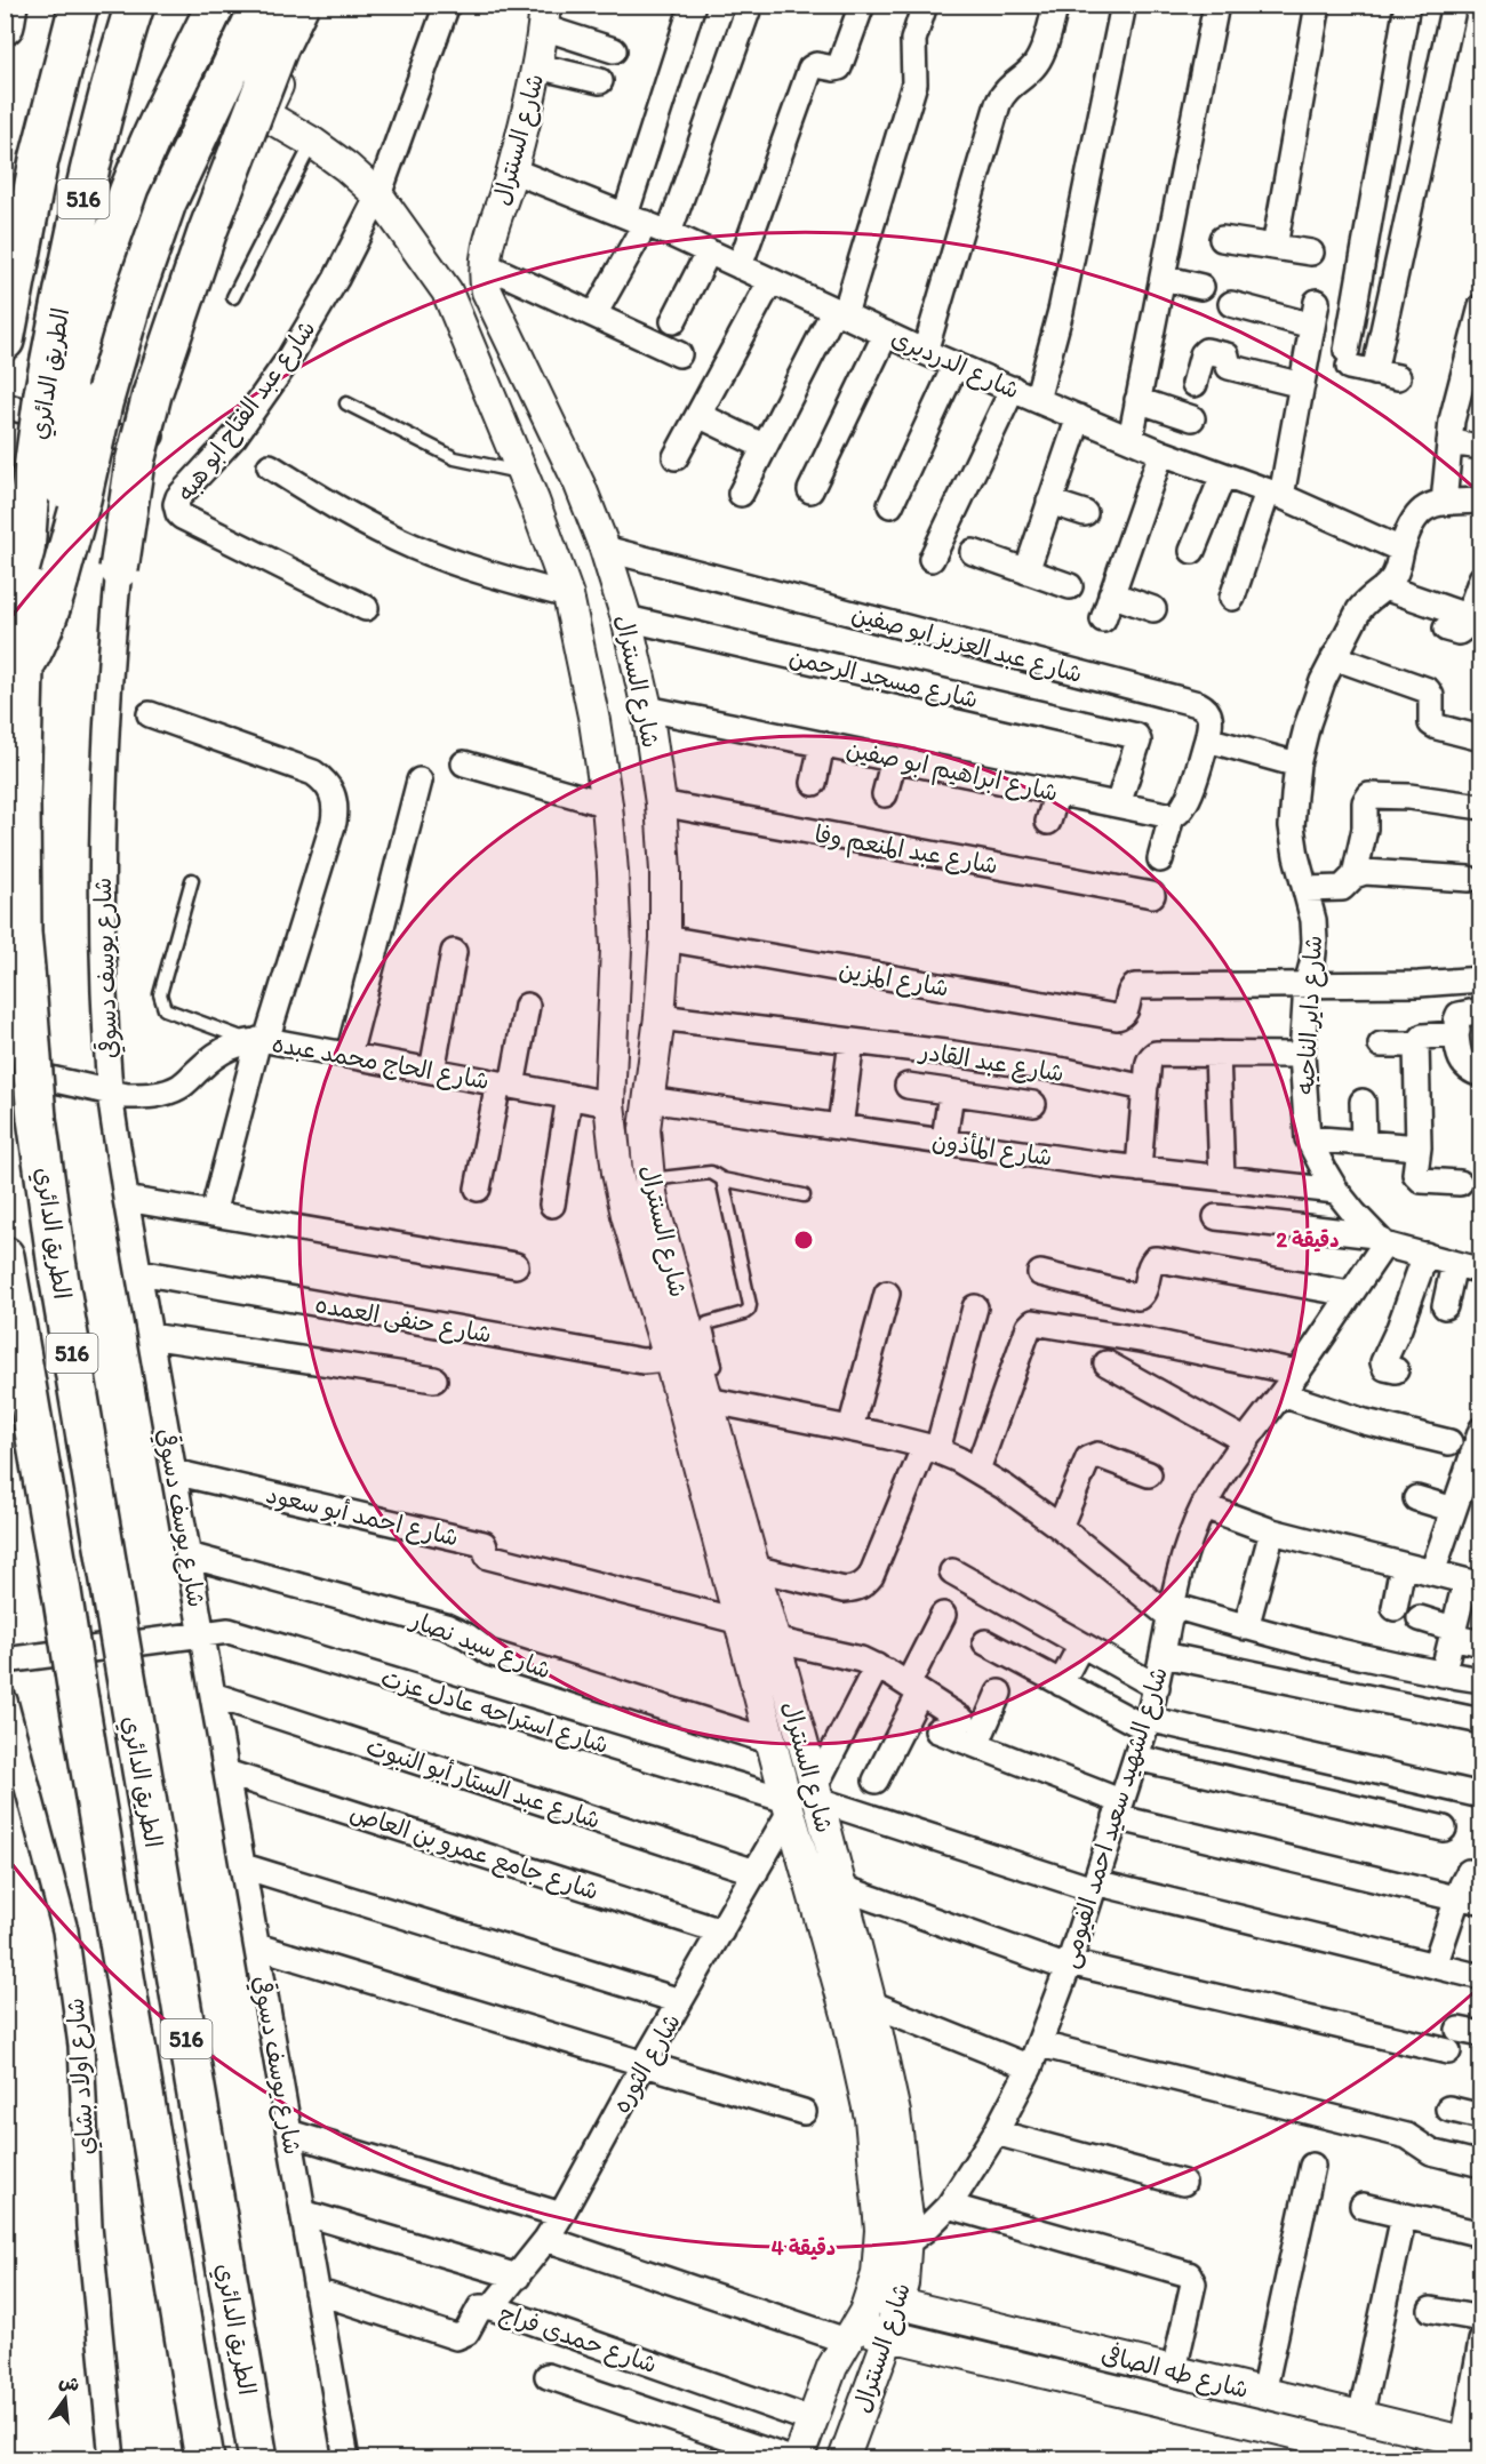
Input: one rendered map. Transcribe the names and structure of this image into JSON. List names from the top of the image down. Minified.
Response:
{"streets":{"highway":["516","الطريق الدائري"],"street":["شارع السنترال","شارع الدرديرى","شارع عبد الفتاح ابو هبه","شارع عبد العزيز ابو صفين","شارع مسجد الرحمن","شارع ابراهيم ابو صفين","شارع عبد المنعم وفا","شارع يوسف دسوقي","شارع المزين","شارع داير الناحيه","شارع الحاج محمد عبده","شارع عبد القادر","شارع المأذون","شارع حنفى العمده","شارع احمد أبو سعود","شارع سيد نصار","شارع استراحه عادل عزت","شارع عبد الستار أبو النبوت","شارع الشهيد سعيد احمد الفيومى","شارع جامع عمرو بن العاص","شارع الثوره","شارع اولاد بشاي","شارع حمدى فراج","شارع طه الصافى"]},"crossings":[["شارع السنترال","شارع الدرديرى"],["شارع السنترال","شارع عبد الفتاح ابو هبه"],["شارع السنترال","شارع عبد العزيز ابو صفين"],["شارع السنترال","شارع مسجد الرحمن"],["شارع السنترال","شارع ابراهيم ابو صفين"],["شارع السنترال","شارع عبد المنعم وفا"],["شارع السنترال","شارع المزين"],["شارع السنترال","شارع الحاج محمد عبده"],["شارع السنترال","شارع عبد القادر"],["شارع السنترال","شارع المأذون"],["شارع السنترال","شارع حنفى العمده"],["شارع السنترال","شارع احمد أبو سعود"],["شارع السنترال","شارع سيد نصار"],["شارع السنترال","شارع استراحه عادل عزت"],["شارع السنترال","شارع الشهيد سعيد احمد الفيومى"],["شارع السنترال","شارع الثوره"],["شارع السنترال","شارع حمدى فراج"],["شارع السنترال","شارع طه الصافى"],["شارع الدرديرى","شارع داير الناحيه"],["شارع مسجد الرحمن","شارع ابراهيم ابو صفين"],["شارع يوسف دسوقي","شارع الحاج محمد عبده"],["شارع يوسف دسوقي","شارع حنفى العمده"],["شارع يوسف دسوقي","شارع احمد أبو سعود"],["شارع يوسف دسوقي","شارع سيد نصار"],["شارع يوسف دسوقي","شارع استراحه عادل عزت"],["شارع يوسف دسوقي","شارع عبد الستار أبو النبوت"],["شارع يوسف دسوقي","شارع جامع عمرو بن العاص"],["شارع يوسف دسوقي","شارع حمدى فراج"],["شارع المزين","شارع داير الناحيه"],["شارع داير الناحيه","شارع المأذون"],["شارع داير الناحيه","شارع الشهيد سعيد احمد الفيومى"],["شارع استراحه عادل عزت","شارع الثوره"],["شارع عبد الستار أبو النبوت","شارع الثوره"],["شارع جامع عمرو بن العاص","شارع الثوره"],["شارع الثوره","شارع حمدى فراج"]],"north":"top","rings":["2 دقيقة","4 دقيقة"]}
